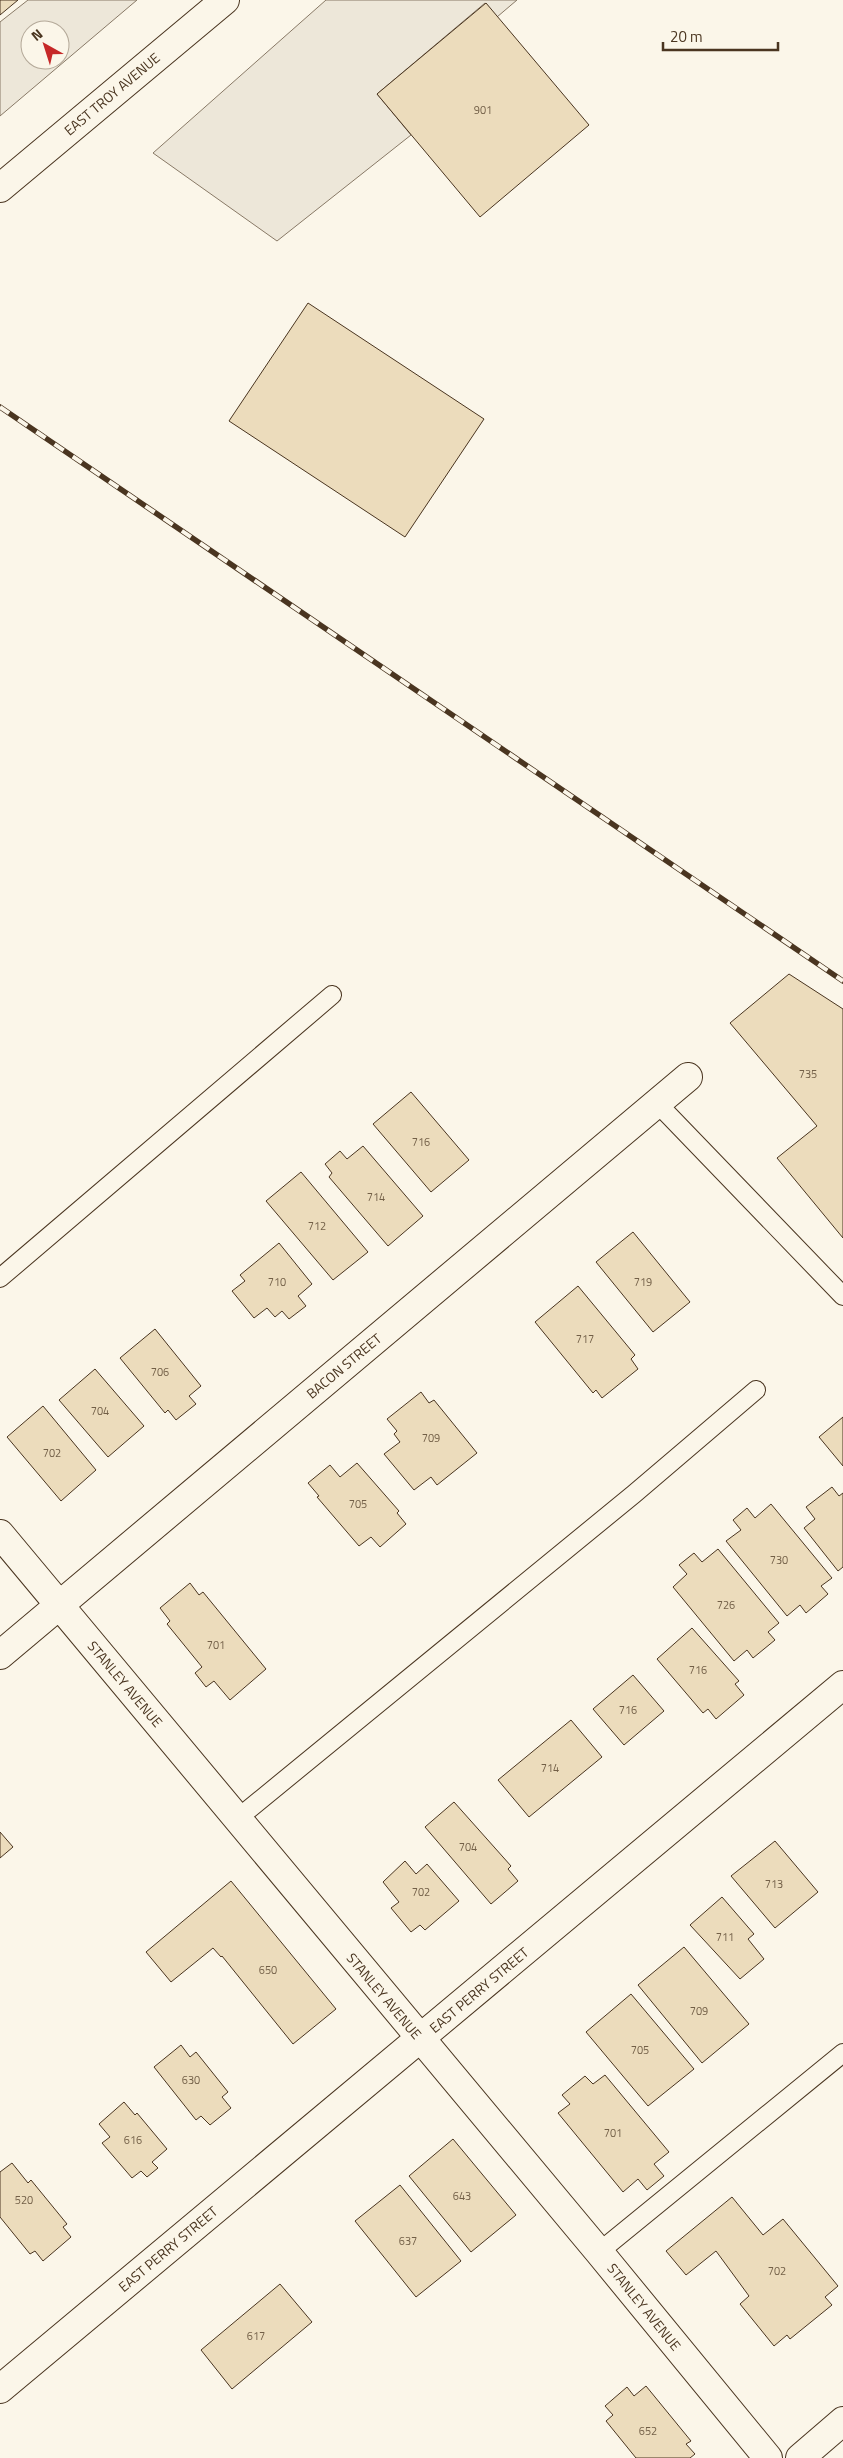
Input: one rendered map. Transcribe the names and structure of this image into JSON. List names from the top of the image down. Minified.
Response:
{"streets":{"street":["EAST TROY AVENUE","BACON STREET","STANLEY AVENUE","EAST PERRY STREET"]},"crossings":[["BACON STREET","STANLEY AVENUE"],["STANLEY AVENUE","EAST PERRY STREET"]],"house_numbers":["901","735","716","714","712","710","719","717","706","704","709","702","705","730","726","701","716","716","714","704","713","702","711","650","709","705","630","701","616","643","520","637","702","617","652"],"scale_bar":"20 m","north":"top left"}
